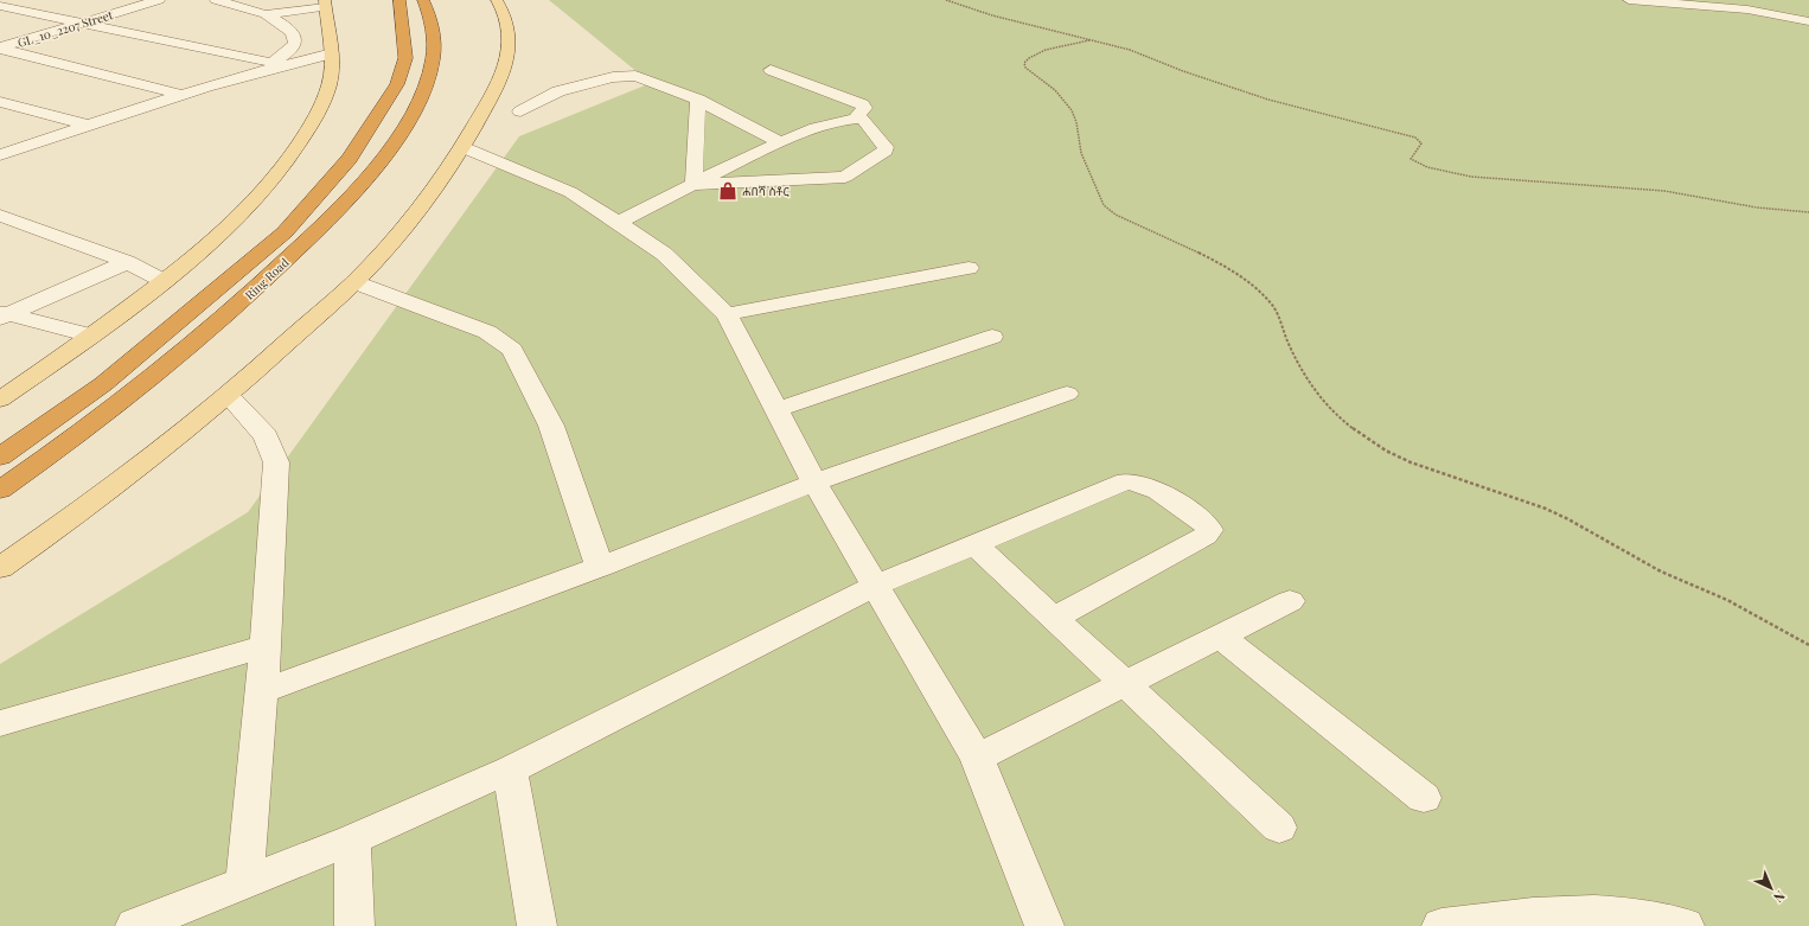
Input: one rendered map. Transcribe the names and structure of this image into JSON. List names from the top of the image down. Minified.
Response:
{"streets":{"highway":["Ring Road"],"street":["GL_10_2207 Street"]},"places":{"shop":["ሐበሻ ስቶር"]},"north":"bottom right"}
